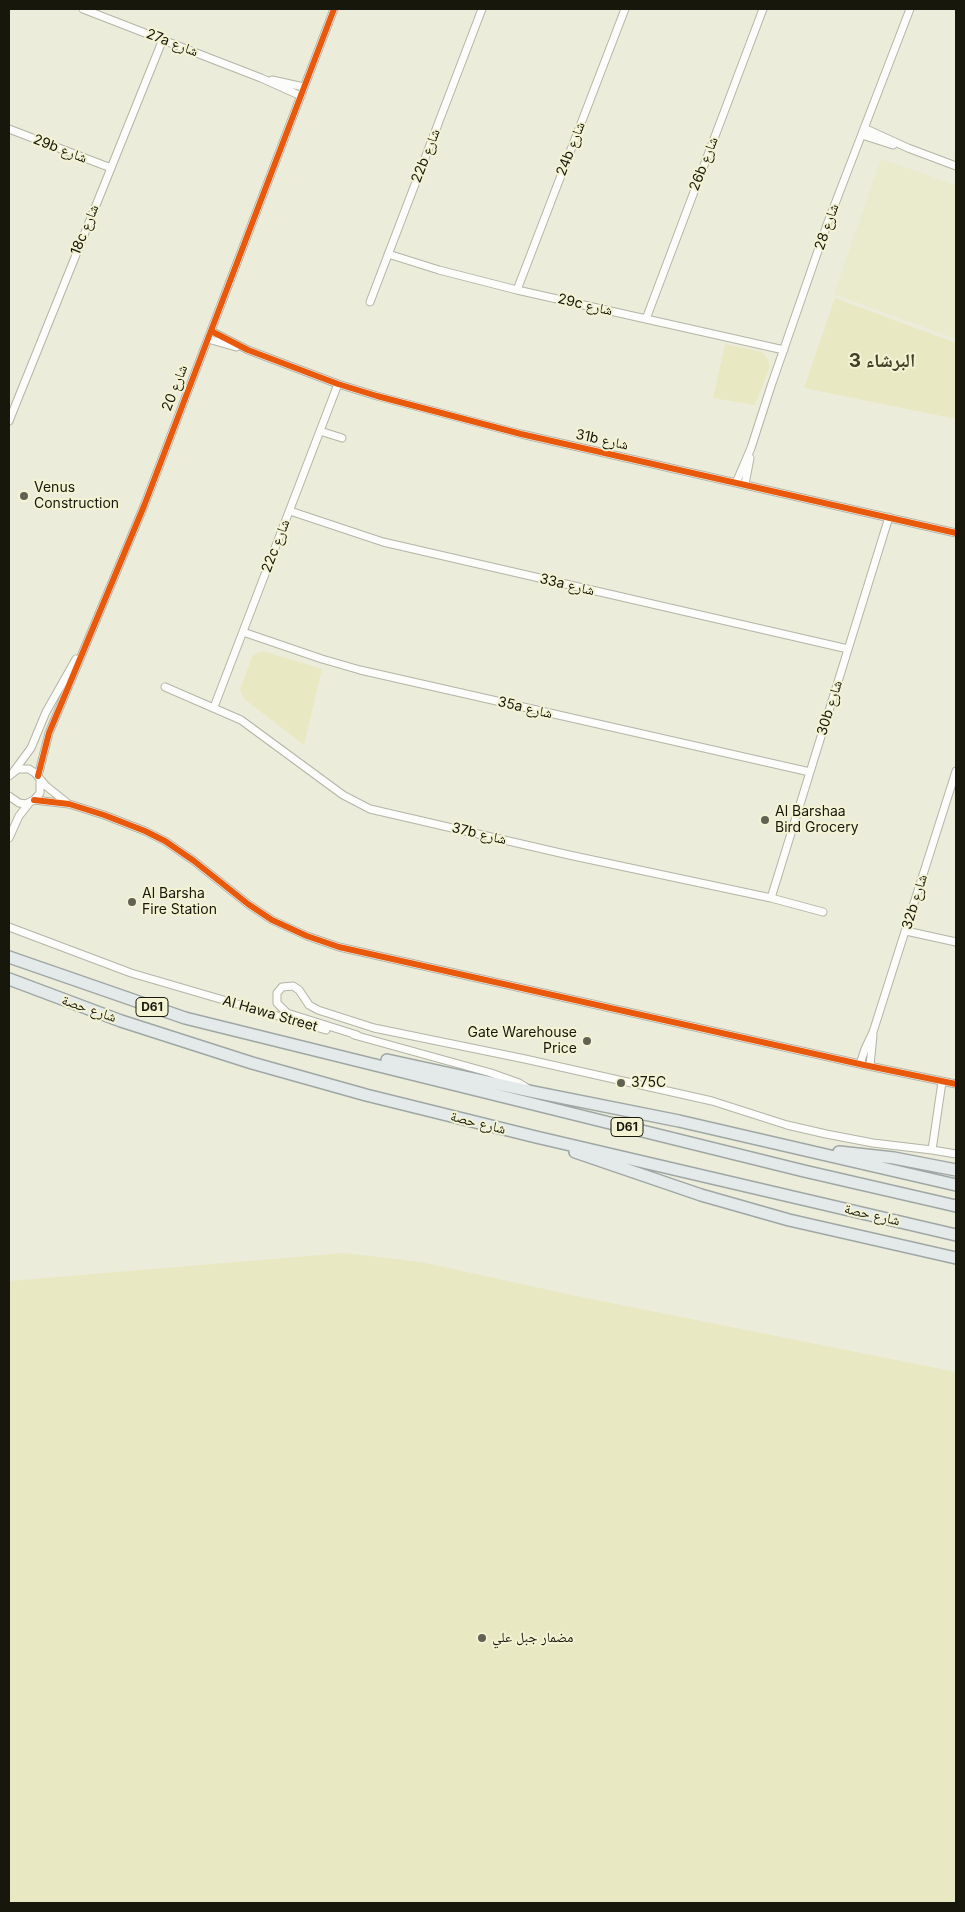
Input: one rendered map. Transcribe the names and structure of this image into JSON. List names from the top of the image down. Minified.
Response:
{"streets":{"main road":["D61","شارع حصة"],"street":["27a شارع","29b شارع","24b شارع","22b شارع","26b شارع","شارع 28","18c شارع","29c شارع","شارع 20","31b شارع","22c شارع","33a شارع","35a شارع","30b شارع","37b شارع","32b شارع","Al Hawa Street"]},"crossings":[["27a شارع","18c شارع"],["27a شارع","شارع 20"],["29b شارع","18c شارع"],["24b شارع","29c شارع"],["22b شارع","29c شارع"],["26b شارع","29c شارع"],["شارع 28","29c شارع"],["شارع 28","31b شارع"],["شارع 20","31b شارع"],["31b شارع","22c شارع"],["31b شارع","30b شارع"],["22c شارع","33a شارع"],["22c شارع","35a شارع"],["22c شارع","37b شارع"],["33a شارع","30b شارع"],["35a شارع","30b شارع"],["30b شارع","37b شارع"],["D61","شارع حصة"],["شارع حصة","Al Hawa Street"]],"districts":["البرشاء 3"],"places":["Venus Construction","Al Barshaa Bird Grocery","Al Barsha Fire Station","Gate Warehouse Price","375C","مضمار جبل علي"]}
